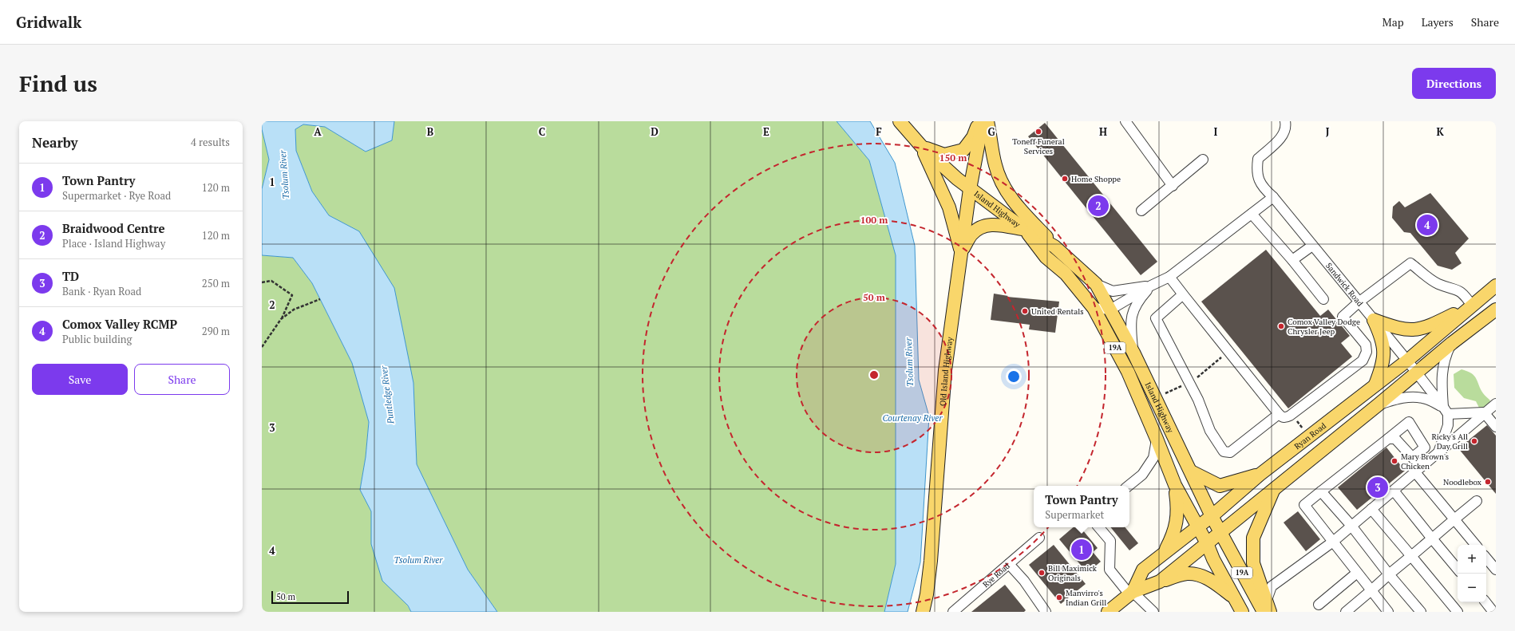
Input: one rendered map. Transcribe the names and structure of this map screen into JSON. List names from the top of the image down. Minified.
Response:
{"streets":{"main road":["Island Highway","19A","Old Island Highway","Ryan Road"],"street":["Sandwick Road","Rye Road"]},"crossings":[["Island Highway","Old Island Highway"],["Island Highway","Ryan Road"],["Sandwick Road","Ryan Road"]],"water":["Tsolum River","Puntledge River","Courtenay River"],"places":["Toneff Funeral Services","Home Shoppe","United Rentals","Comox Valley Dodge Chrysler Jeep","Ricky's All Day Grill","Mary Brown's Chicken","Noodlebox","Bill Maximick Originals","Manvirro's Indian Grill"],"scale_bar":"50 m","page":{"header":"Gridwalk","nav":["Map","Layers","Share"],"buttons":["Directions",["Save","Share"]],"title":"Find us","heading":["Nearby","4 results"],"list":[{"mark":"1","name":"Town Pantry","note":"Supermarket · Rye Road","value":"120 m"},{"mark":"2","name":"Braidwood Centre","note":"Place · Island Highway","value":"120 m"},{"mark":"3","name":"TD","note":"Bank · Ryan Road","value":"250 m"},{"mark":"4","name":"Comox Valley RCMP","note":"Public building","value":"290 m"}],"pins":["2","4","3","1"],"popup":["Town Pantry","Supermarket"],"map_buttons":["+","−"],"scale":"50 m"},"grid":{"columns":["A","B","C","D","E","F","G","H","I","J","K"],"rows":["1","2","3","4"]},"rings":["150 m","100 m","50 m"]}
